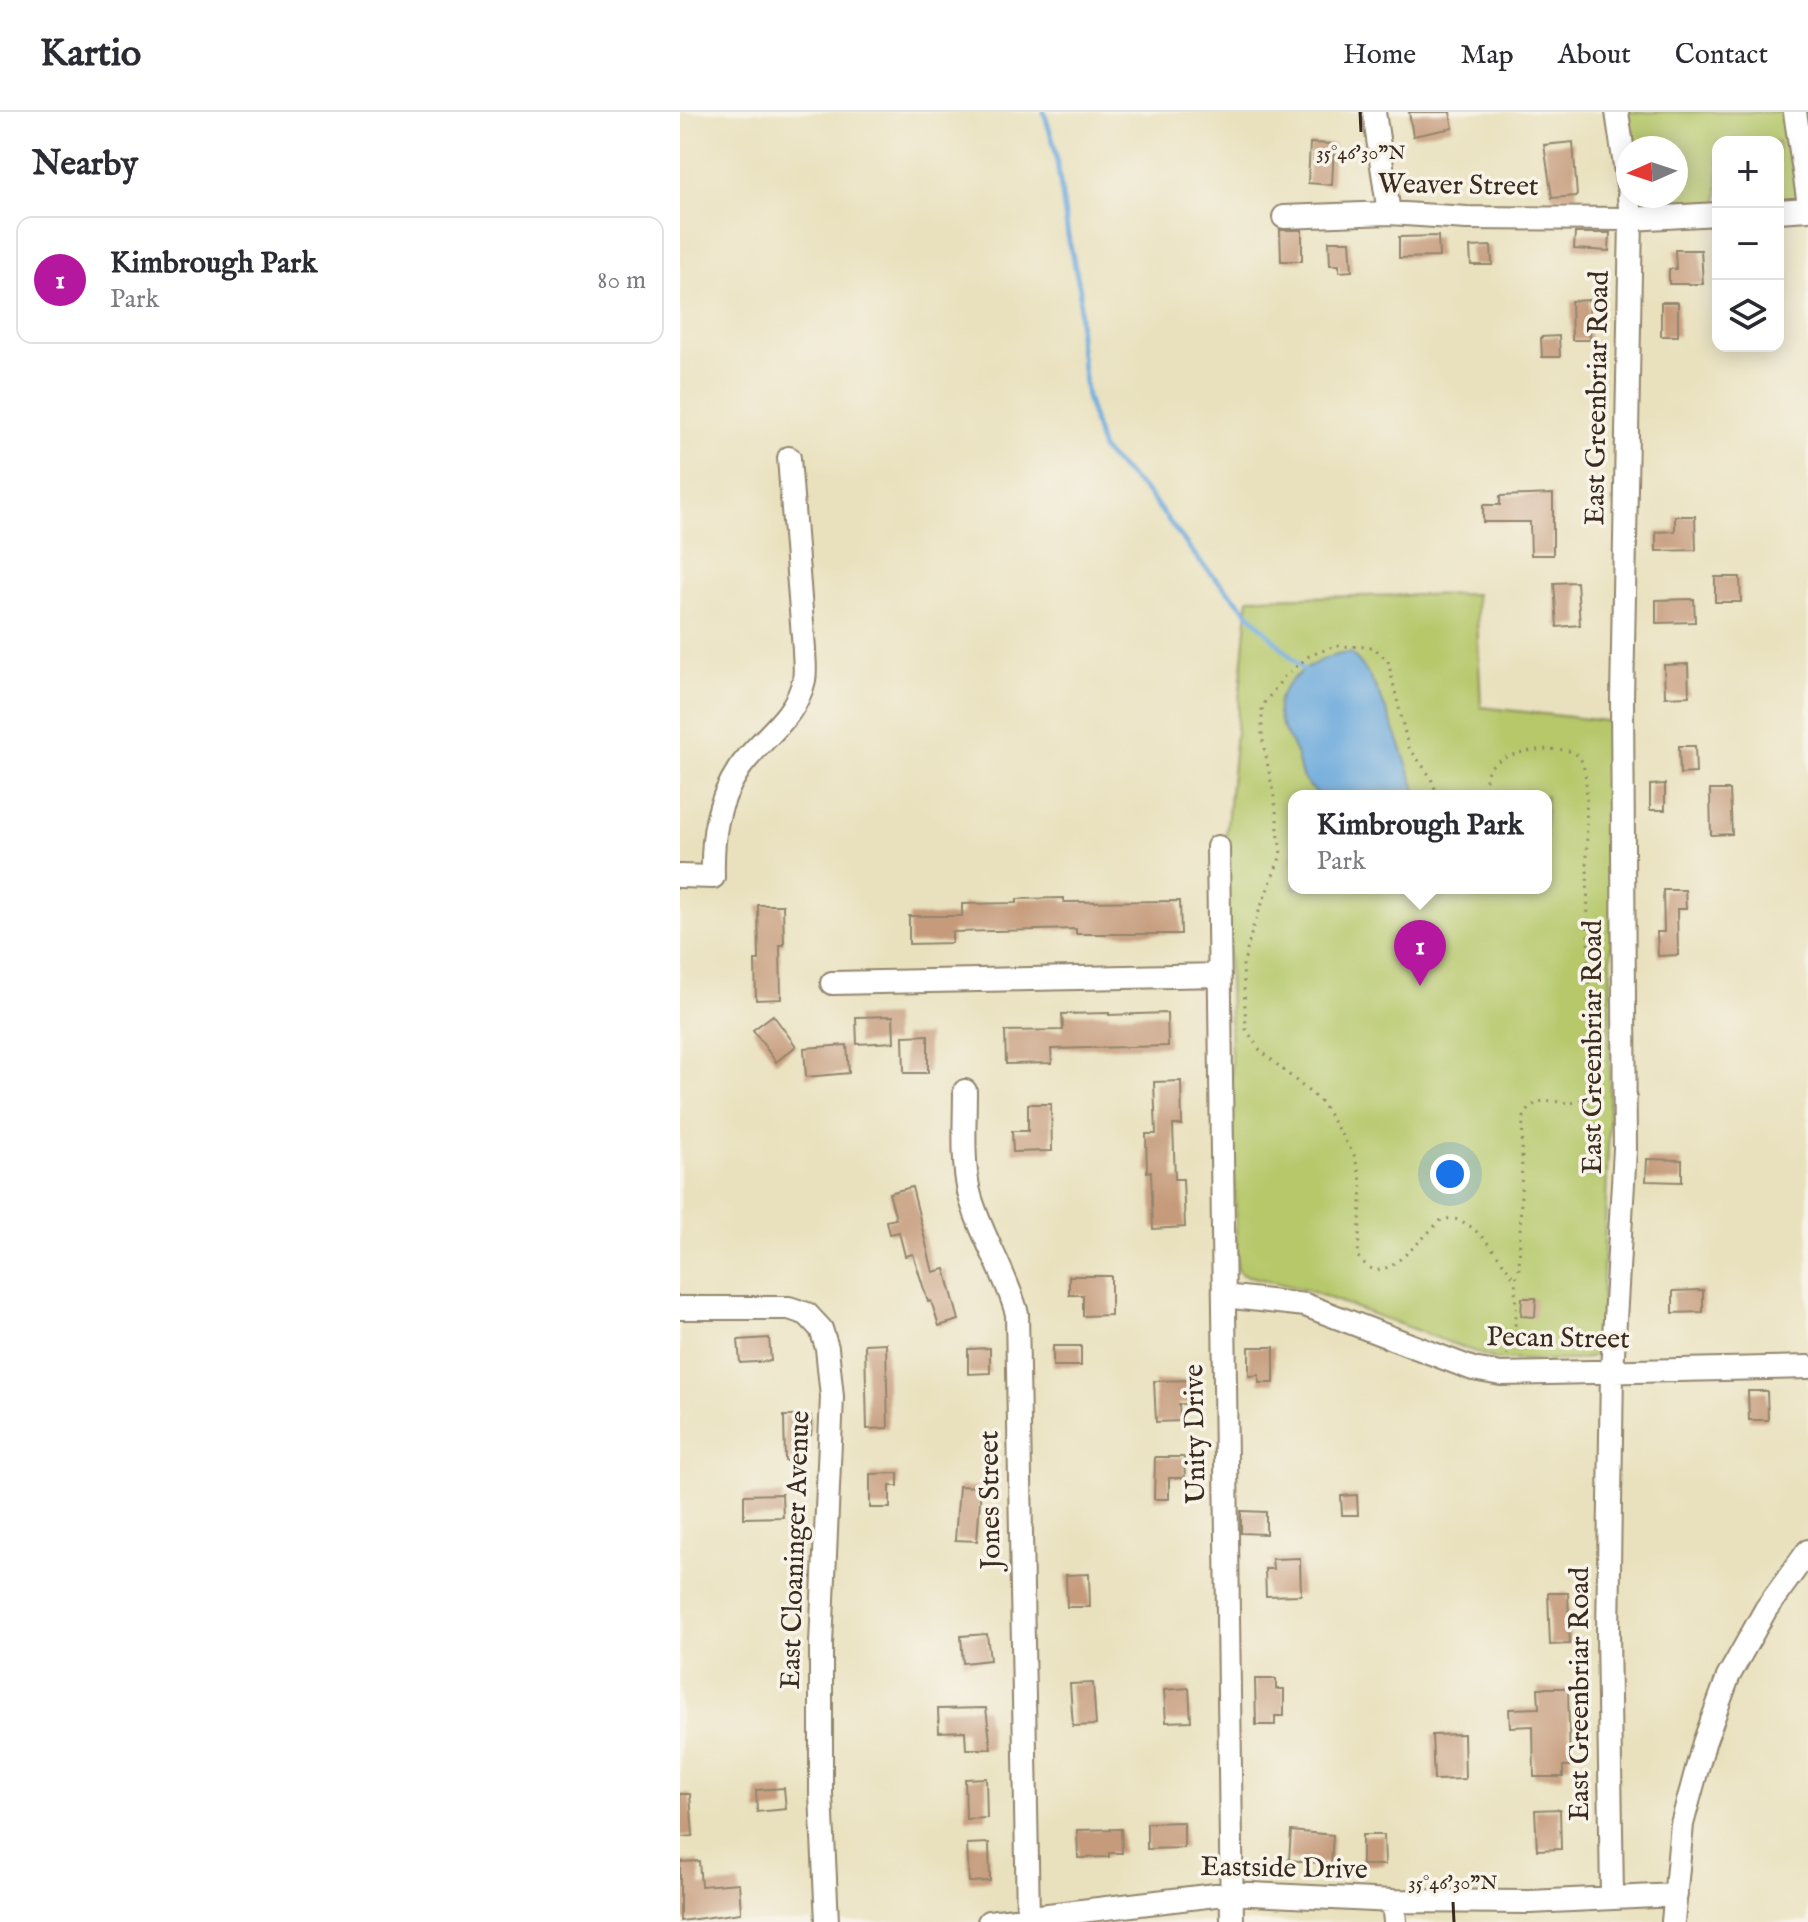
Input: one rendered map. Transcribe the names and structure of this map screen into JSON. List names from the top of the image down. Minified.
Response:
{"streets":{"street":["Weaver Street","East Greenbriar Road","Pecan Street","Unity Drive","Jones Street","East Cloaninger Avenue","Eastside Drive"]},"crossings":[["Weaver Street","East Greenbriar Road"],["East Greenbriar Road","Pecan Street"],["East Greenbriar Road","Eastside Drive"],["Pecan Street","Unity Drive"],["Unity Drive","Eastside Drive"],["Jones Street","Eastside Drive"]],"north":"left","page":{"header":"Kartio","nav":["Home","Map","About","Contact"],"heading":"Nearby","map_buttons":["+","−"],"list":[{"mark":"1","name":"Kimbrough Park","note":"Park","value":"80 m"}],"popup":["Kimbrough Park","Park"],"pins":"1"},"coordinates":["35°46'30\"N"]}
